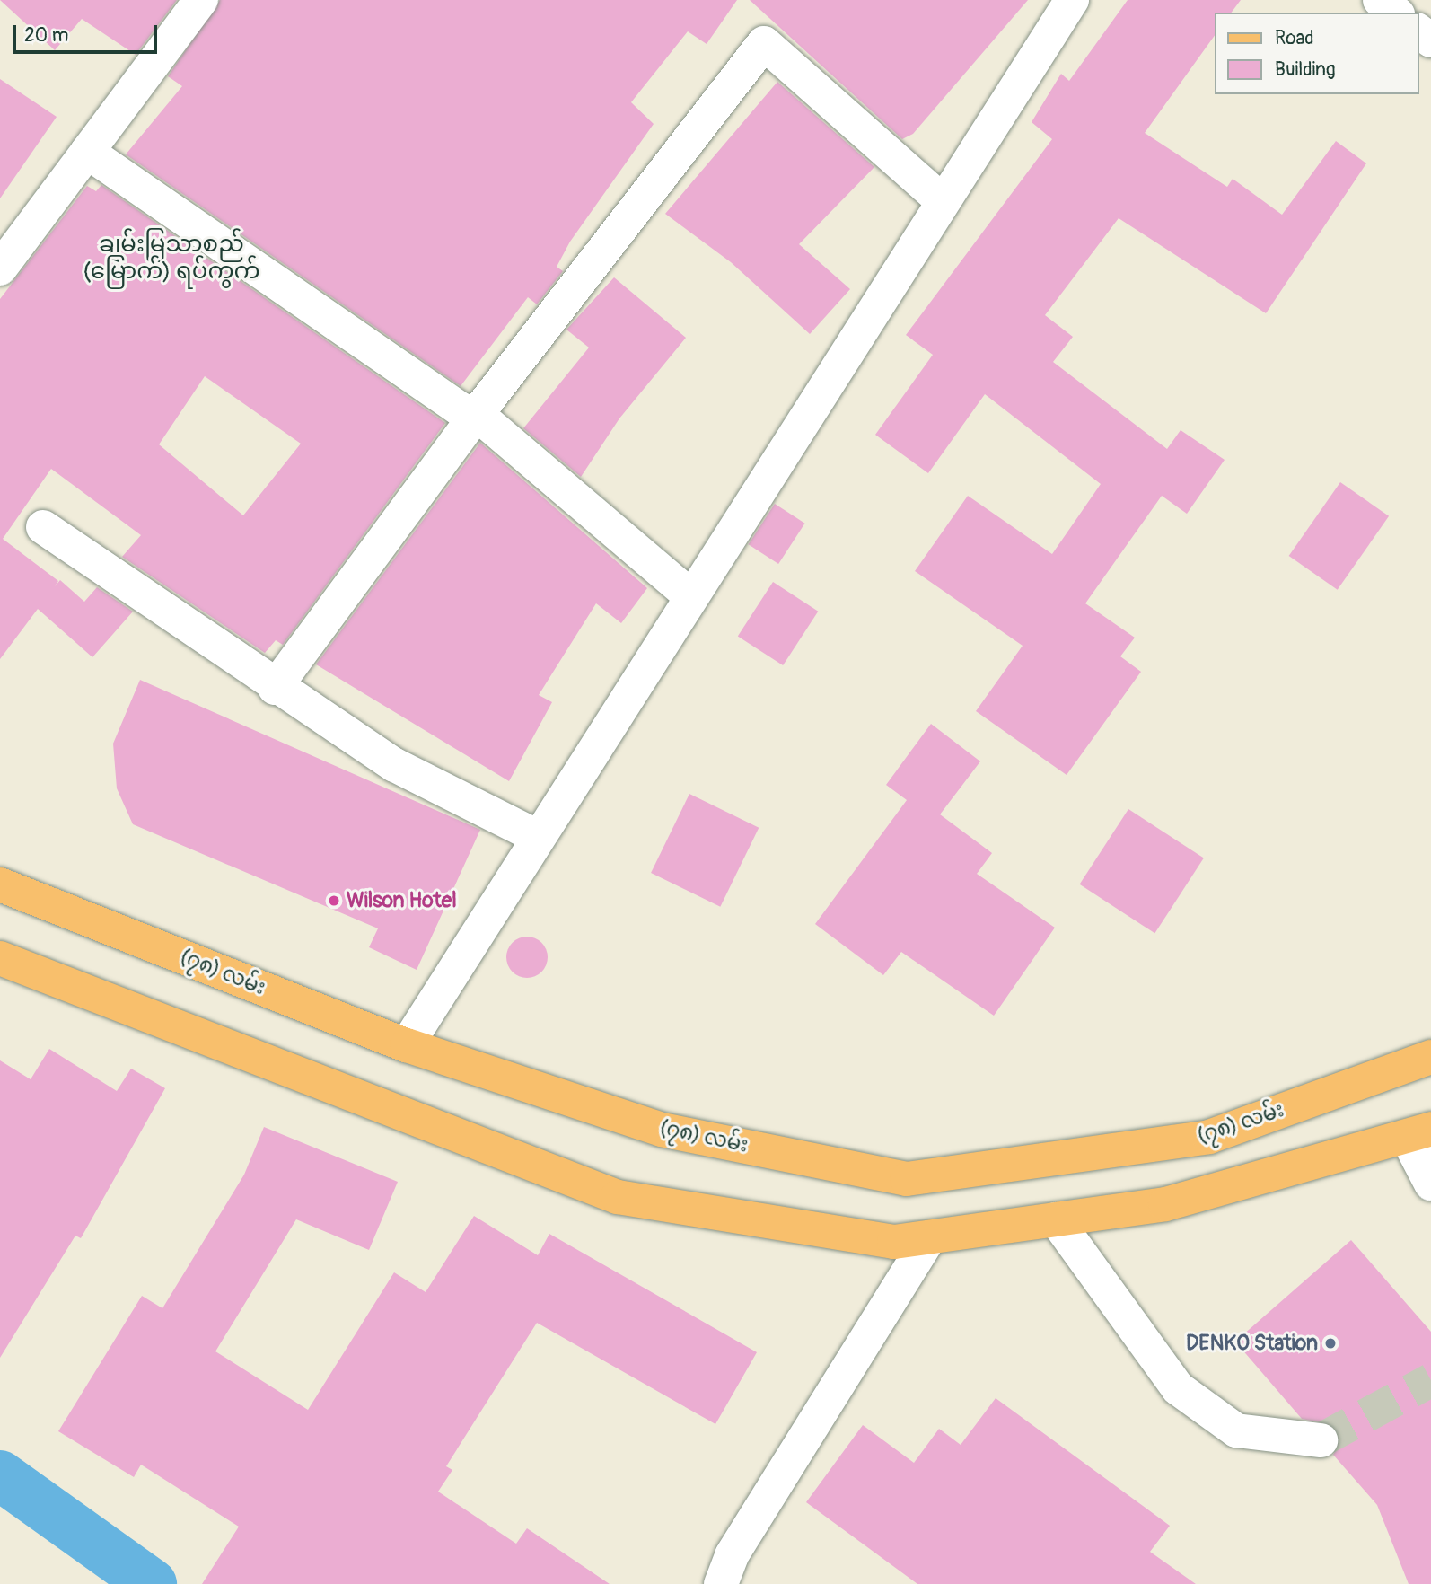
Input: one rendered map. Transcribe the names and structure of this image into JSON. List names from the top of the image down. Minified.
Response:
{"streets":{"main road":["(၇၈) လမ်း"]},"districts":["ချမ်းမြသာစည် (မြောက်) ရပ်ကွက်"],"places":["Wilson Hotel","DENKO Station"],"legend":["Road","Building"],"scale_bar":"20 m"}
